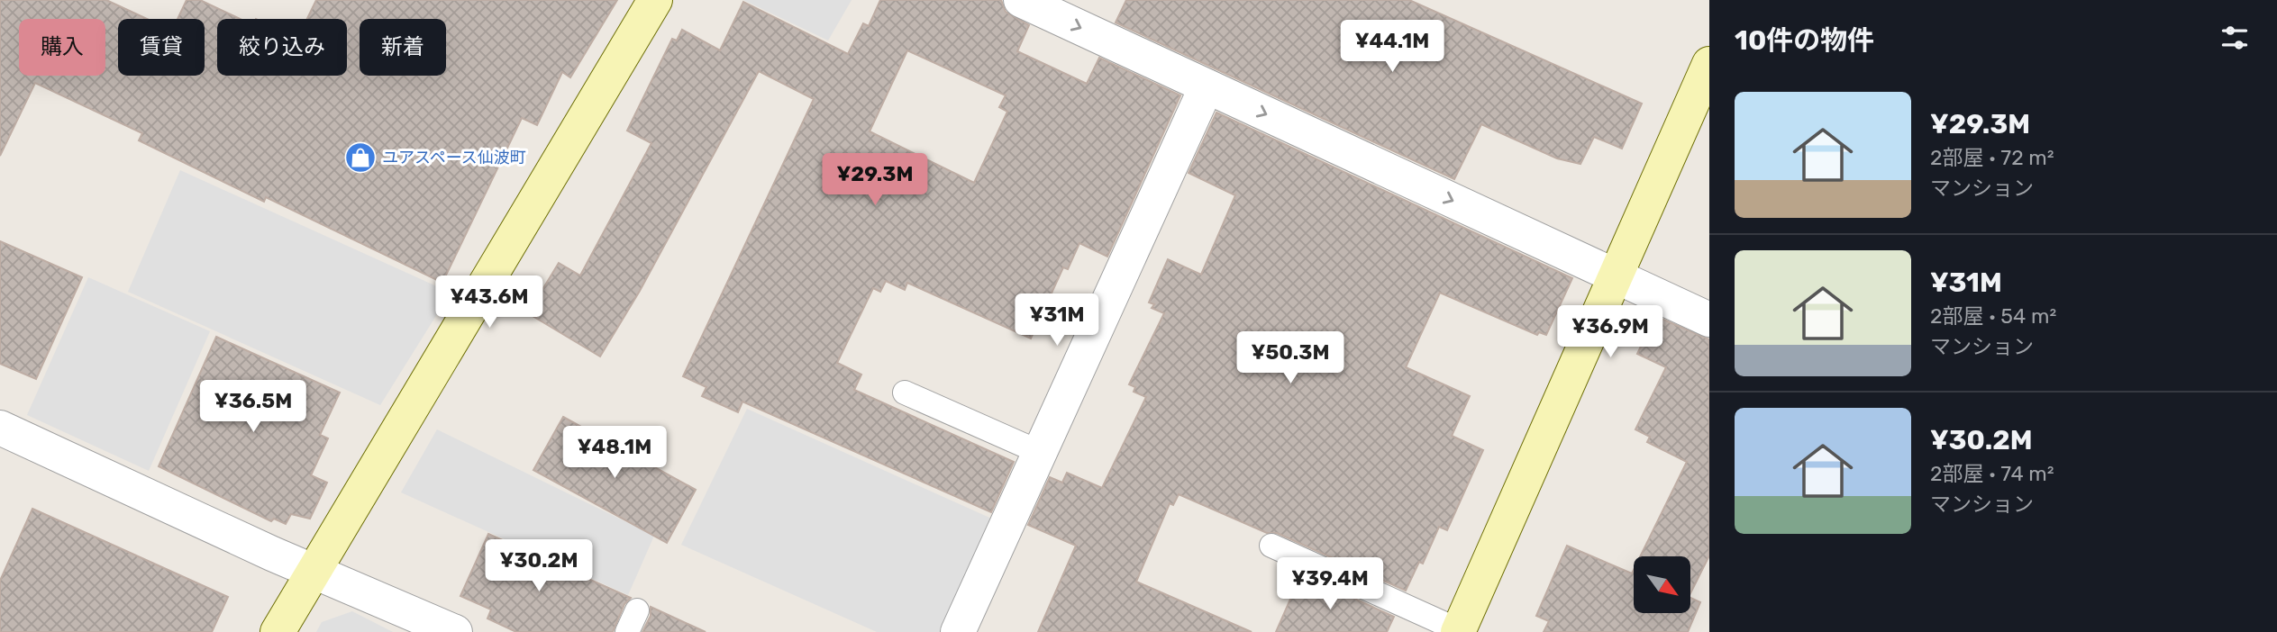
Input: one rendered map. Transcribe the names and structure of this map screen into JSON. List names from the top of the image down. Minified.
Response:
{"places":{"shop":["ユアスペース仙波町"]},"north":"bottom right","page":{"heading":"10件の物件","chip":["購入","賃貸","絞り込み","新着"],"price":["¥44.1M","¥29.3M","¥43.6M","¥31M","¥36.9M","¥50.3M","¥36.5M","¥48.1M","¥30.2M","¥39.4M"],"list":[{"name":"¥29.3M","note":"2部屋 · 72 m² · マンション"},{"name":"¥31M","note":"2部屋 · 54 m² · マンション"},{"name":"¥30.2M","note":"2部屋 · 74 m² · マンション"}]}}
